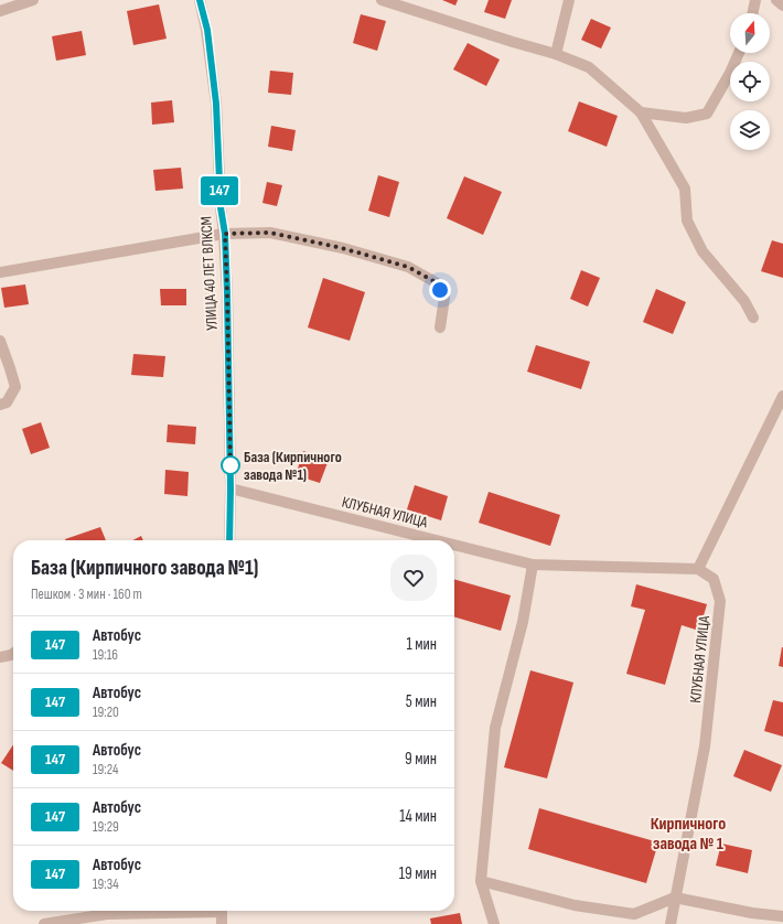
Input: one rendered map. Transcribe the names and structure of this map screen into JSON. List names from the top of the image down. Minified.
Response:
{"streets":{"street":["УЛИЦА 40 ЛЕТ ВЛКСМ","КЛУБНАЯ УЛИЦА"]},"crossings":[["УЛИЦА 40 ЛЕТ ВЛКСМ","КЛУБНАЯ УЛИЦА"]],"districts":["Кирпичного завода № 1"],"places":["База (Кирпичного завода №1)"],"lines":["bus line 147"],"north":"top","page":{"on_map":"147","heading":["База (Кирпичного завода №1)","Пешком · 3 мин · 160 m"],"list":[{"mark":"147","name":"Автобус","note":"19:16","value":"1 мин"},{"mark":"147","name":"Автобус","note":"19:20","value":"5 мин"},{"mark":"147","name":"Автобус","note":"19:24","value":"9 мин"},{"mark":"147","name":"Автобус","note":"19:29","value":"14 мин"},{"mark":"147","name":"Автобус","note":"19:34","value":"19 мин"}]}}
